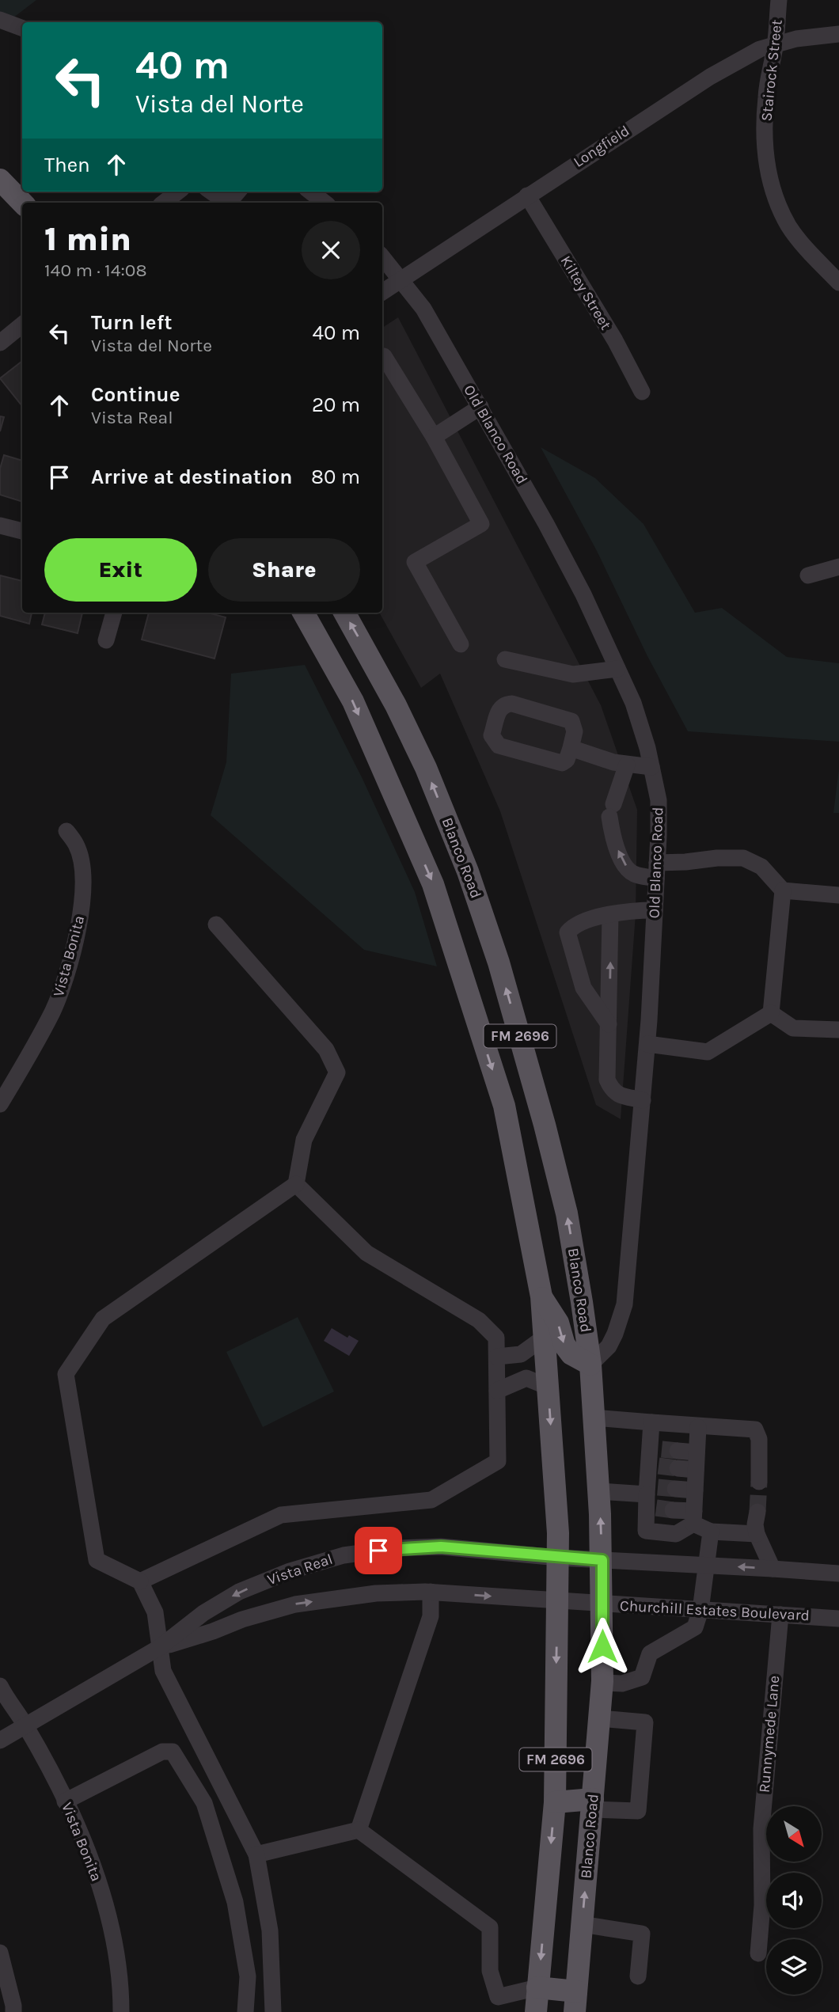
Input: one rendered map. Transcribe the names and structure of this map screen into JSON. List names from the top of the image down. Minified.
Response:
{"streets":{"main road":["Blanco Road","FM 2696"],"street":["Stairock Street","Longfield","Kiltey Street","Old Blanco Road","Vista Bonita","Vista Real","Churchill Estates Boulevard","Runnymede Lane"]},"crossings":[["Stairock Street","Longfield"],["Longfield","Kiltey Street"],["Longfield","Old Blanco Road"],["Old Blanco Road","Blanco Road"],["Blanco Road","Vista Real"],["Blanco Road","Churchill Estates Boulevard"],["Vista Bonita","Vista Real"],["FM 2696","Vista Real"],["FM 2696","Churchill Estates Boulevard"],["Vista Real","Churchill Estates Boulevard"],["Churchill Estates Boulevard","Runnymede Lane"]],"north":"bottom right","page":{"turn":["40 m","Vista del Norte"],"then":"Then","heading":["1 min","140 m · 14:08"],"list":[{"name":"Turn left","note":"Vista del Norte","value":"40 m"},{"name":"Continue","note":"Vista Real","value":"20 m"},{"name":"Arrive at destination","value":"80 m"}],"buttons":["Exit","Share"]}}
